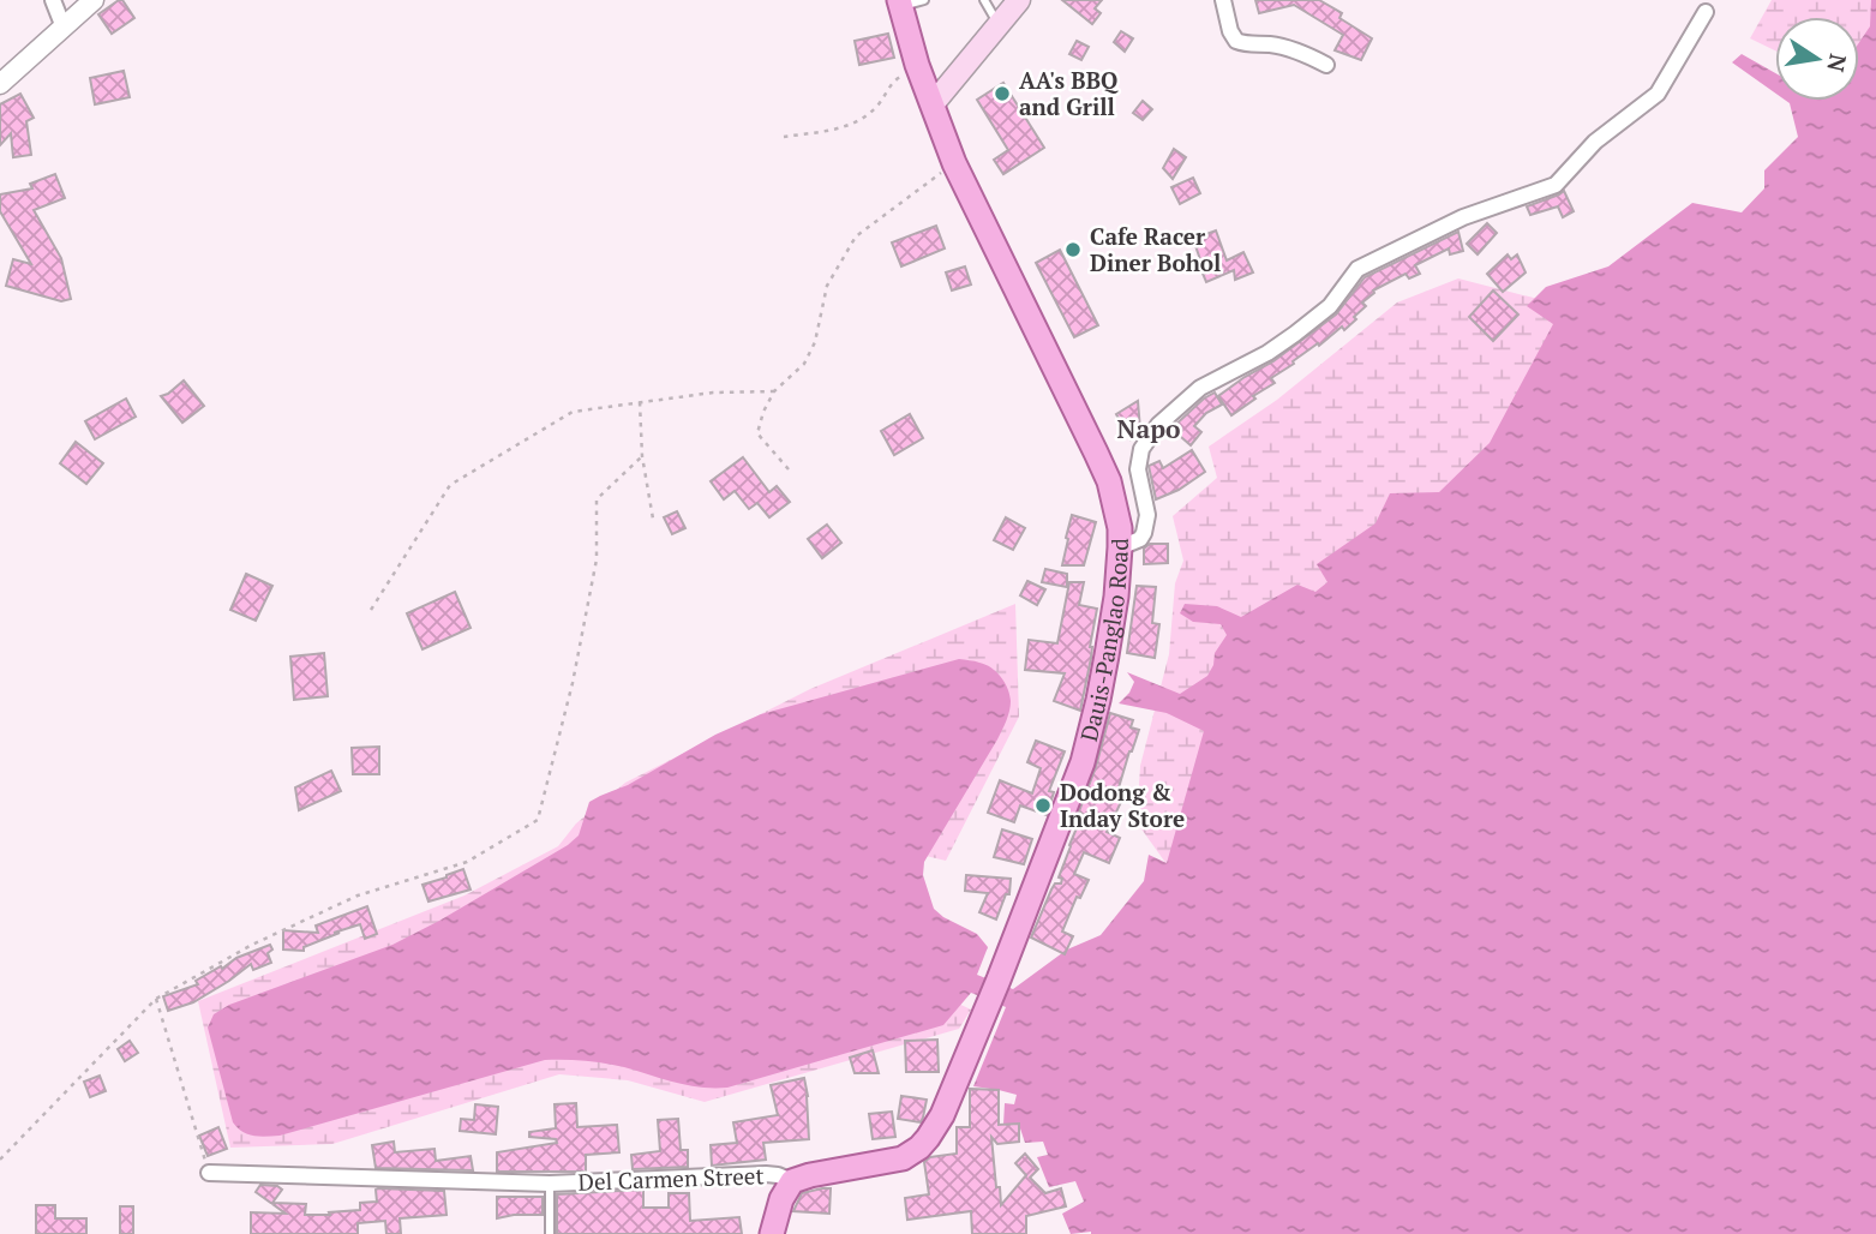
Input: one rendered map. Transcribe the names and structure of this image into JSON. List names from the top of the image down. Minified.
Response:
{"streets":{"main road":["Dauis-Panglao Road"],"street":["Del Carmen Street"]},"crossings":[["Dauis-Panglao Road","Del Carmen Street"]],"districts":["Napo"],"places":["AA's BBQ and Grill","Cafe Racer Diner Bohol","Dodong & Inday Store"],"north":"right"}
